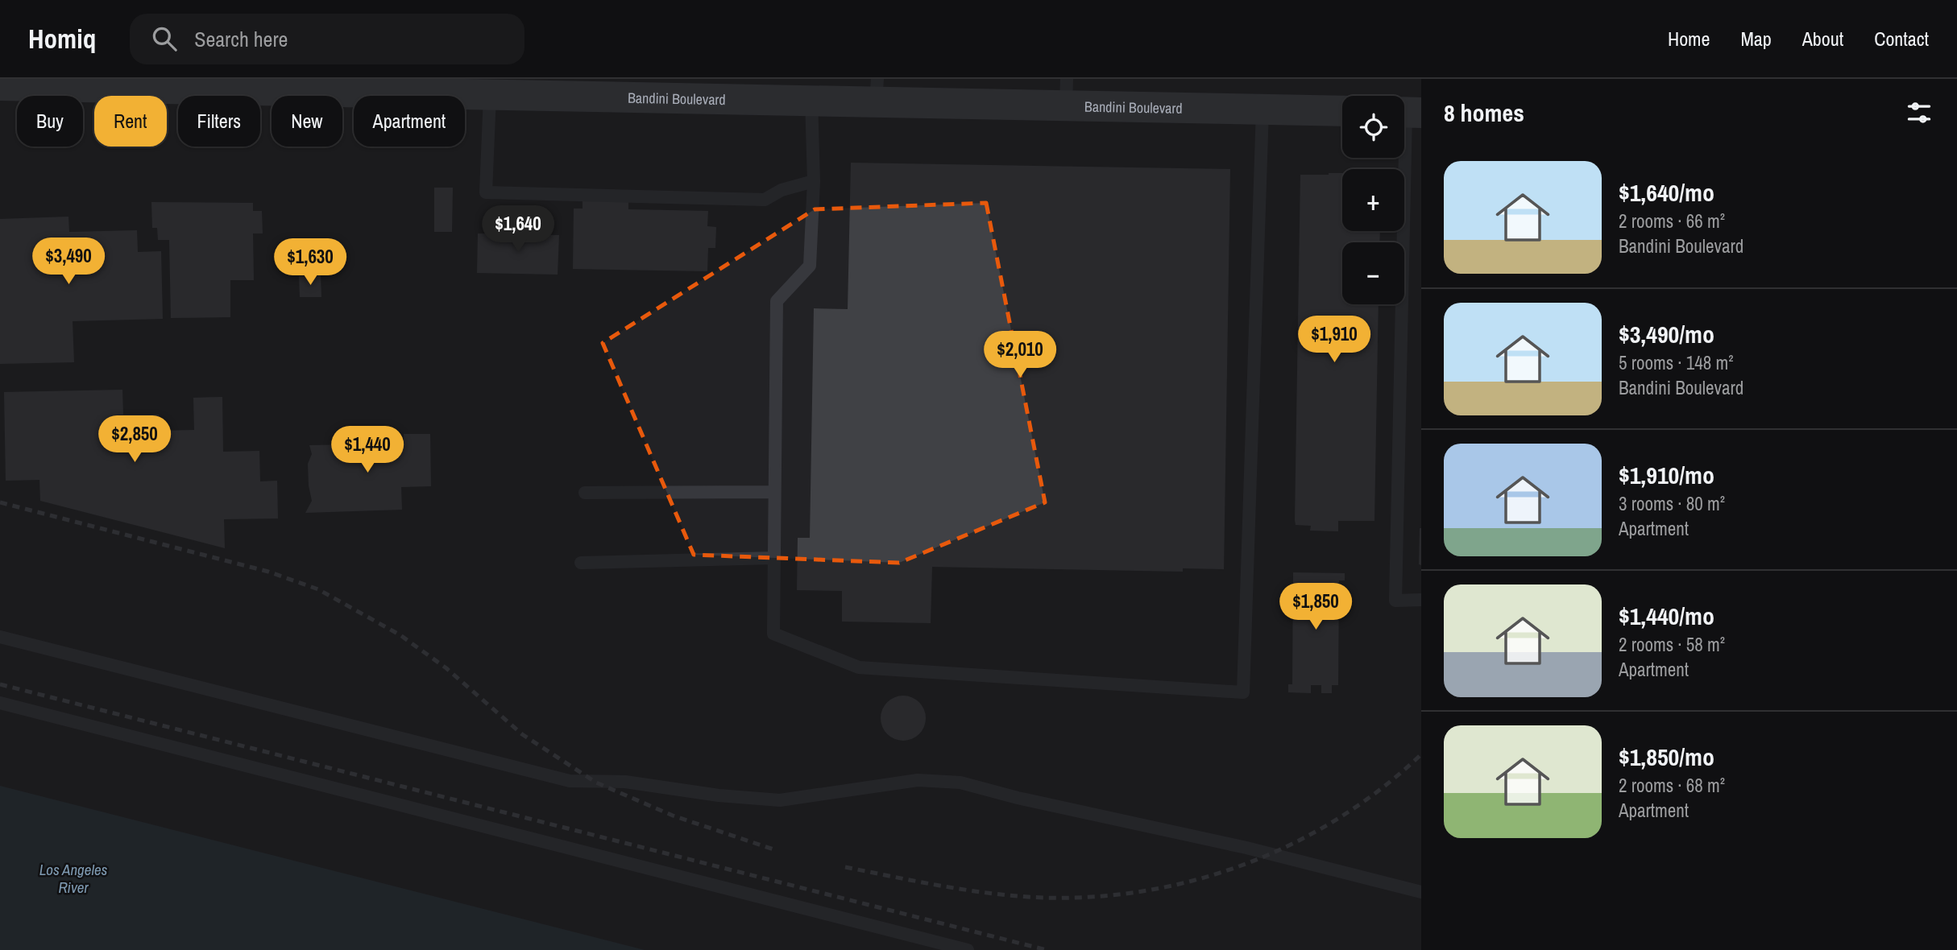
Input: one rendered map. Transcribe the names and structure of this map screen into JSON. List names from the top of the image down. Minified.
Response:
{"streets":{"main road":["Bandini Boulevard"]},"water":["Los Angeles River"],"page":{"header":"Homiq","search":"Search here","nav":["Home","Map","About","Contact"],"heading":"8 homes","map_buttons":["+","−"],"chip":["Buy","Rent","Filters","New","Apartment"],"list":[{"name":"$1,640/mo","note":"2 rooms · 66 m² · Bandini Boulevard"},{"name":"$3,490/mo","note":"5 rooms · 148 m² · Bandini Boulevard"},{"name":"$1,910/mo","note":"3 rooms · 80 m² · Apartment"},{"name":"$1,440/mo","note":"2 rooms · 58 m² · Apartment"},{"name":"$1,850/mo","note":"2 rooms · 68 m² · Apartment"}],"price":["$1,640","$3,490","$1,630","$1,910","$2,010","$2,850","$1,440","$1,850"]}}
